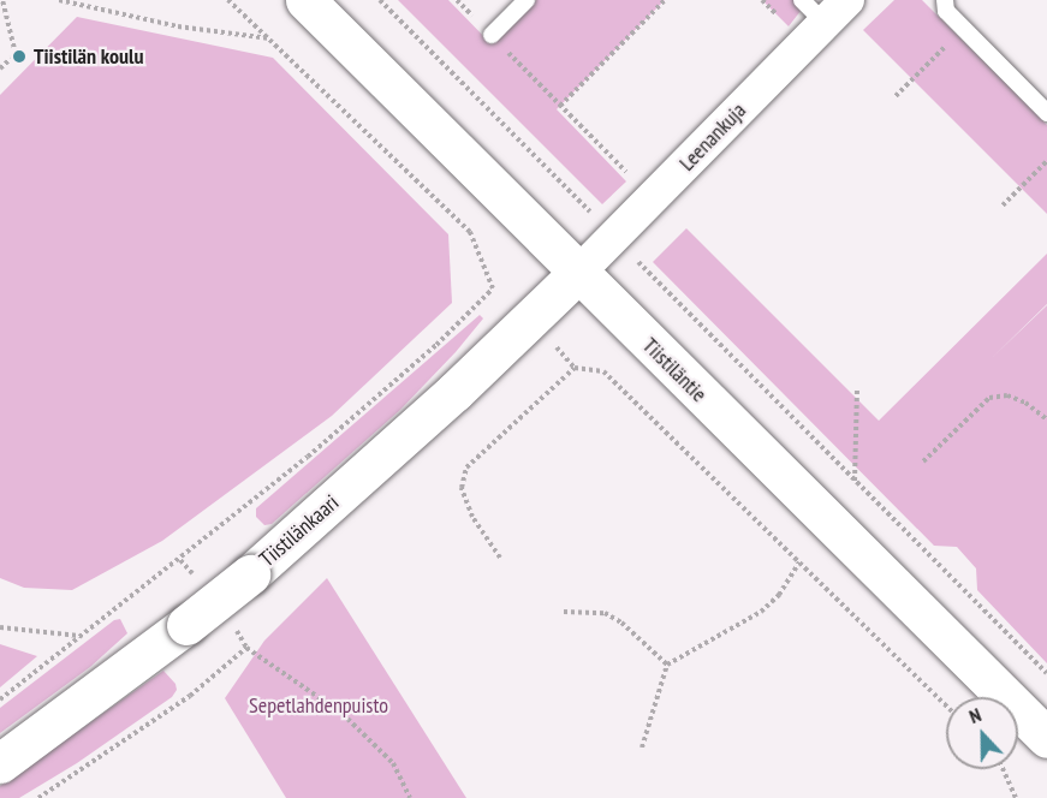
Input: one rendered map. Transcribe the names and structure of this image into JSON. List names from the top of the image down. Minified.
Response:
{"streets":{"street":["Leenankuja","Tiistiläntie","Tiistilänkaari"]},"crossings":[["Leenankuja","Tiistiläntie"],["Leenankuja","Tiistilänkaari"],["Tiistiläntie","Tiistilänkaari"]],"parks":["Sepetlahdenpuisto"],"places":["Tiistilän koulu"],"north":"top"}
